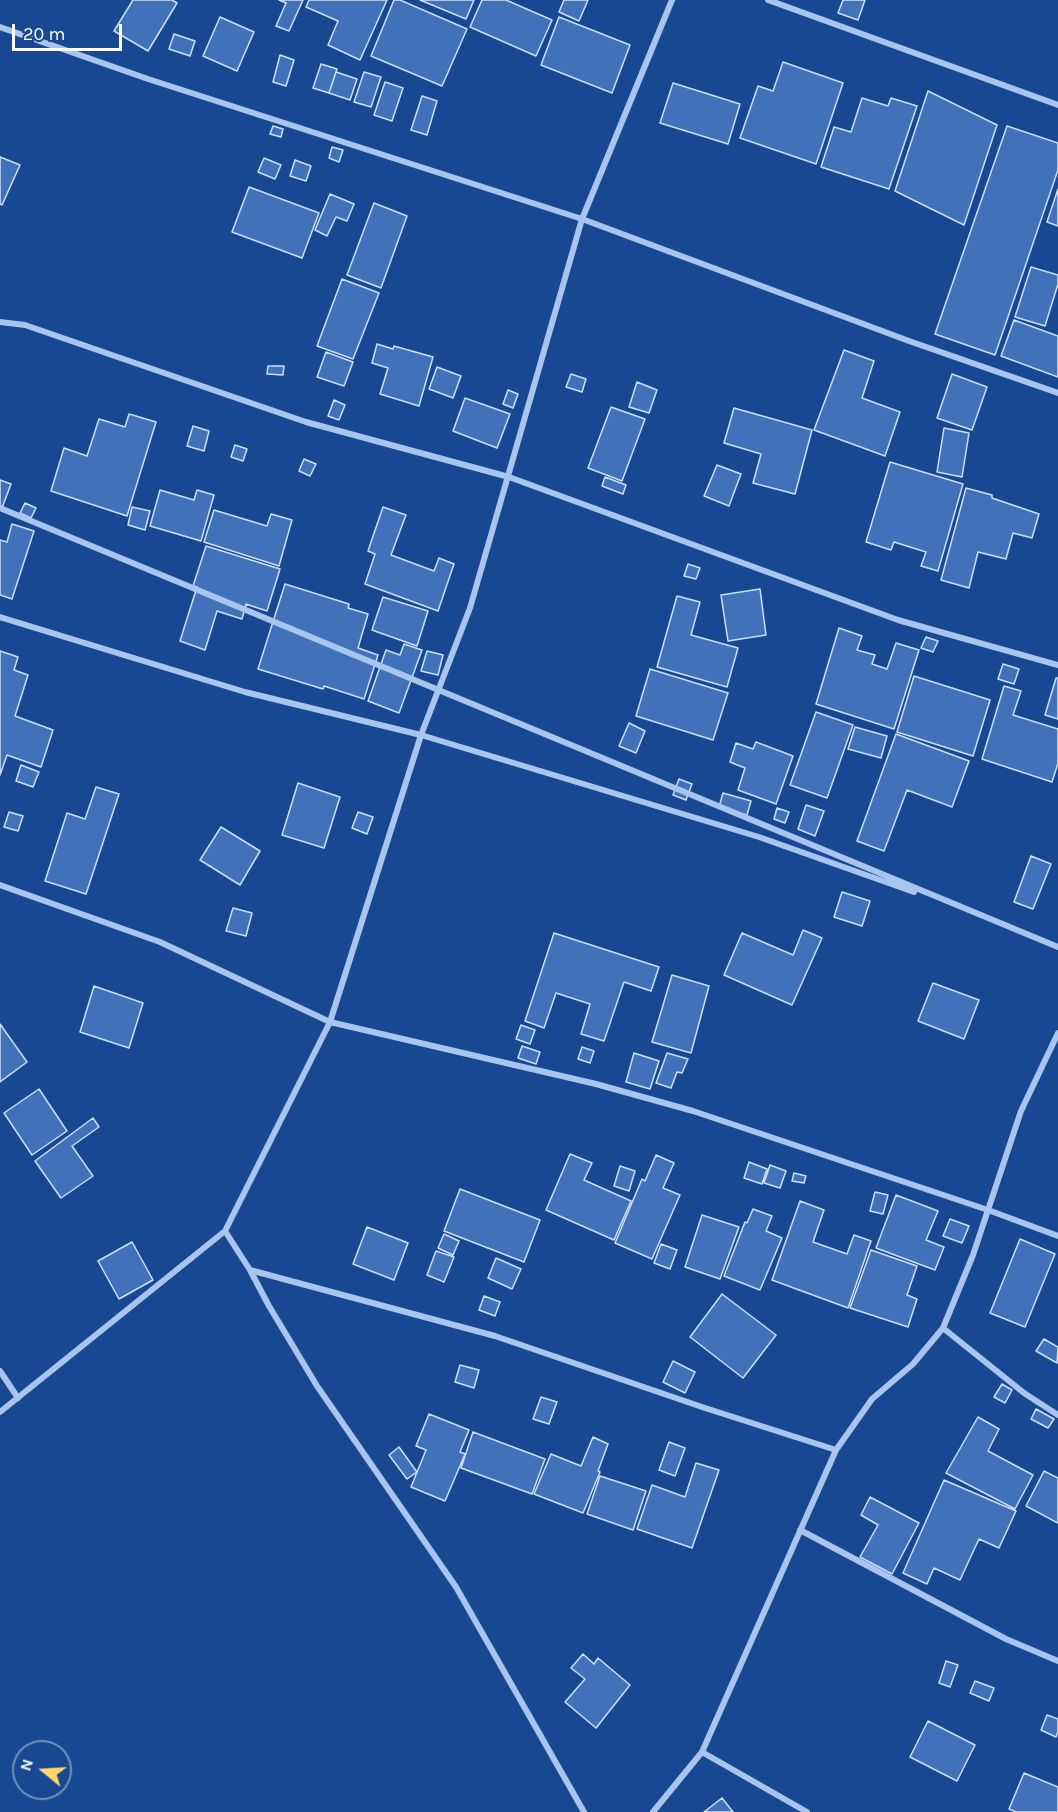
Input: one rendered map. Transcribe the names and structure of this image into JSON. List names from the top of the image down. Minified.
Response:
{"scale_bar":"20 m","north":"left"}
